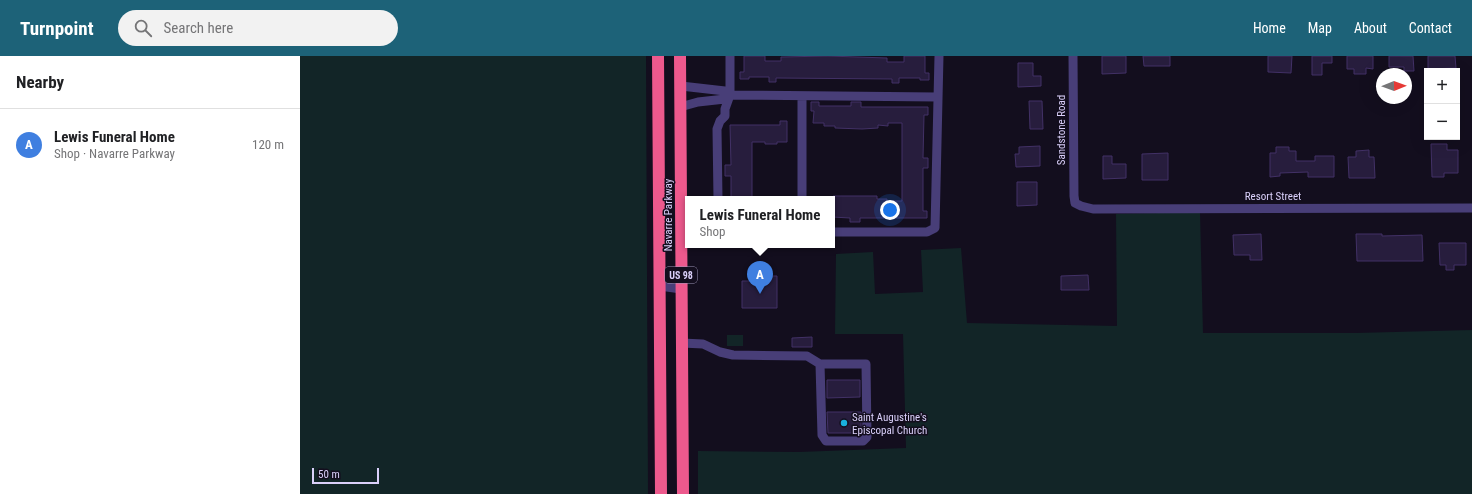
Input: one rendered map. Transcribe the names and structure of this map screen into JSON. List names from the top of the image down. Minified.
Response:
{"streets":{"highway":["Navarre Parkway","US 98"],"street":["Sandstone Road","Resort Street"]},"crossings":[["Sandstone Road","Resort Street"]],"places":["Saint Augustine's Episcopal Church"],"scale_bar":"50 m","north":"right","page":{"header":"Turnpoint","search":"Search here","nav":["Home","Map","About","Contact"],"heading":"Nearby","map_buttons":["+","−"],"list":[{"mark":"A","name":"Lewis Funeral Home","note":"Shop · Navarre Parkway","value":"120 m"}],"popup":["Lewis Funeral Home","Shop"],"pins":"A","scale":"50 m"}}
